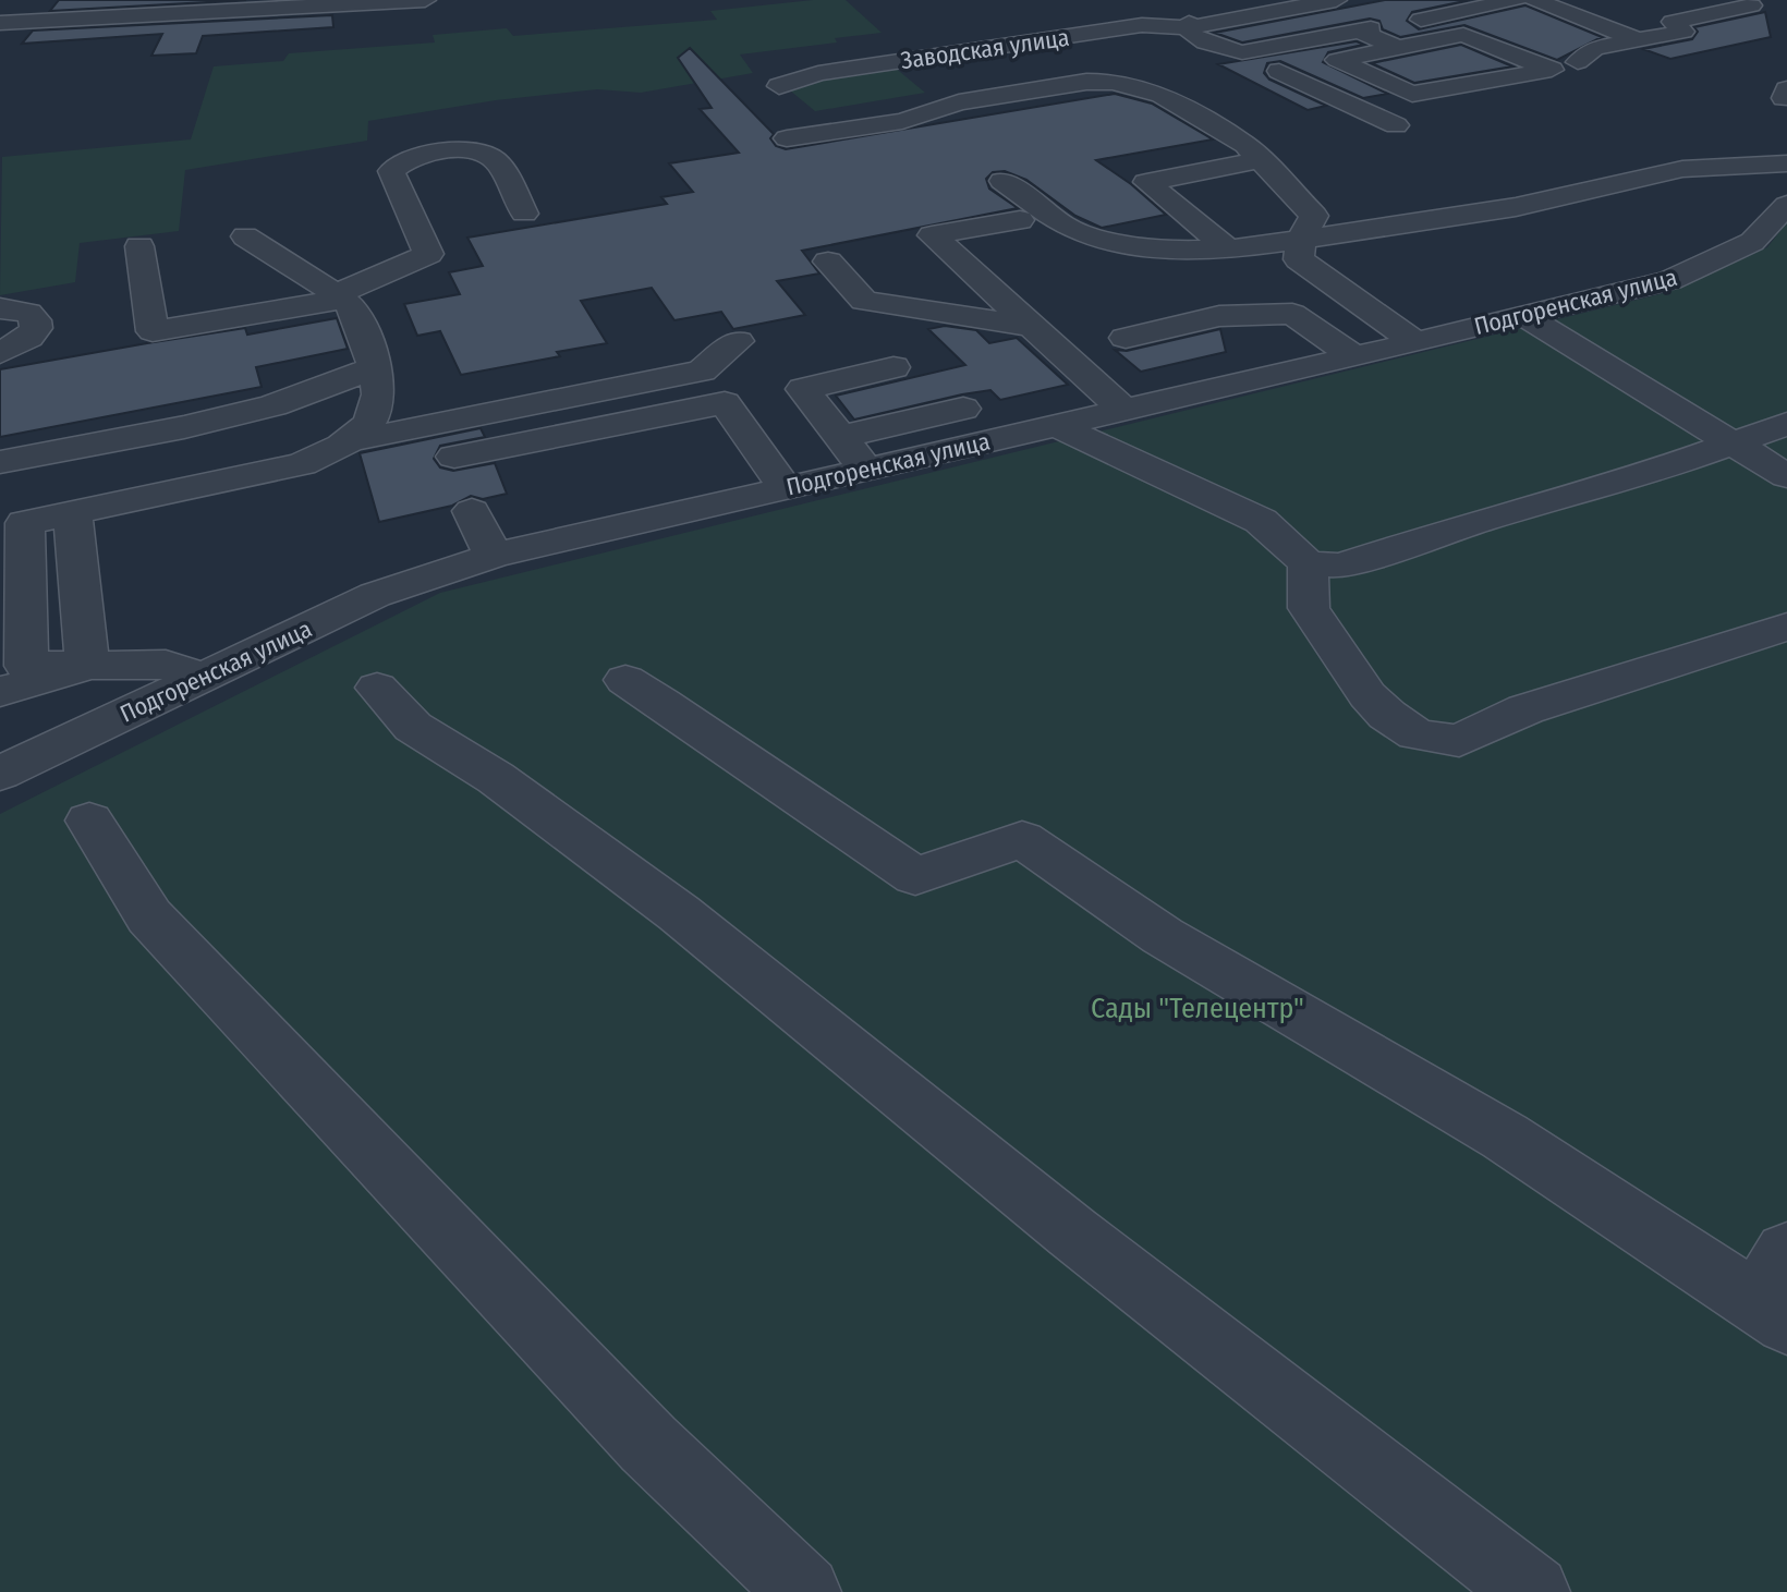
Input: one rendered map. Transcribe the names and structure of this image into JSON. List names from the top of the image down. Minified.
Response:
{"streets":{"street":["Заводская улица","Подгоренская улица"]},"parks":["Сады \"Телецентр\""]}
